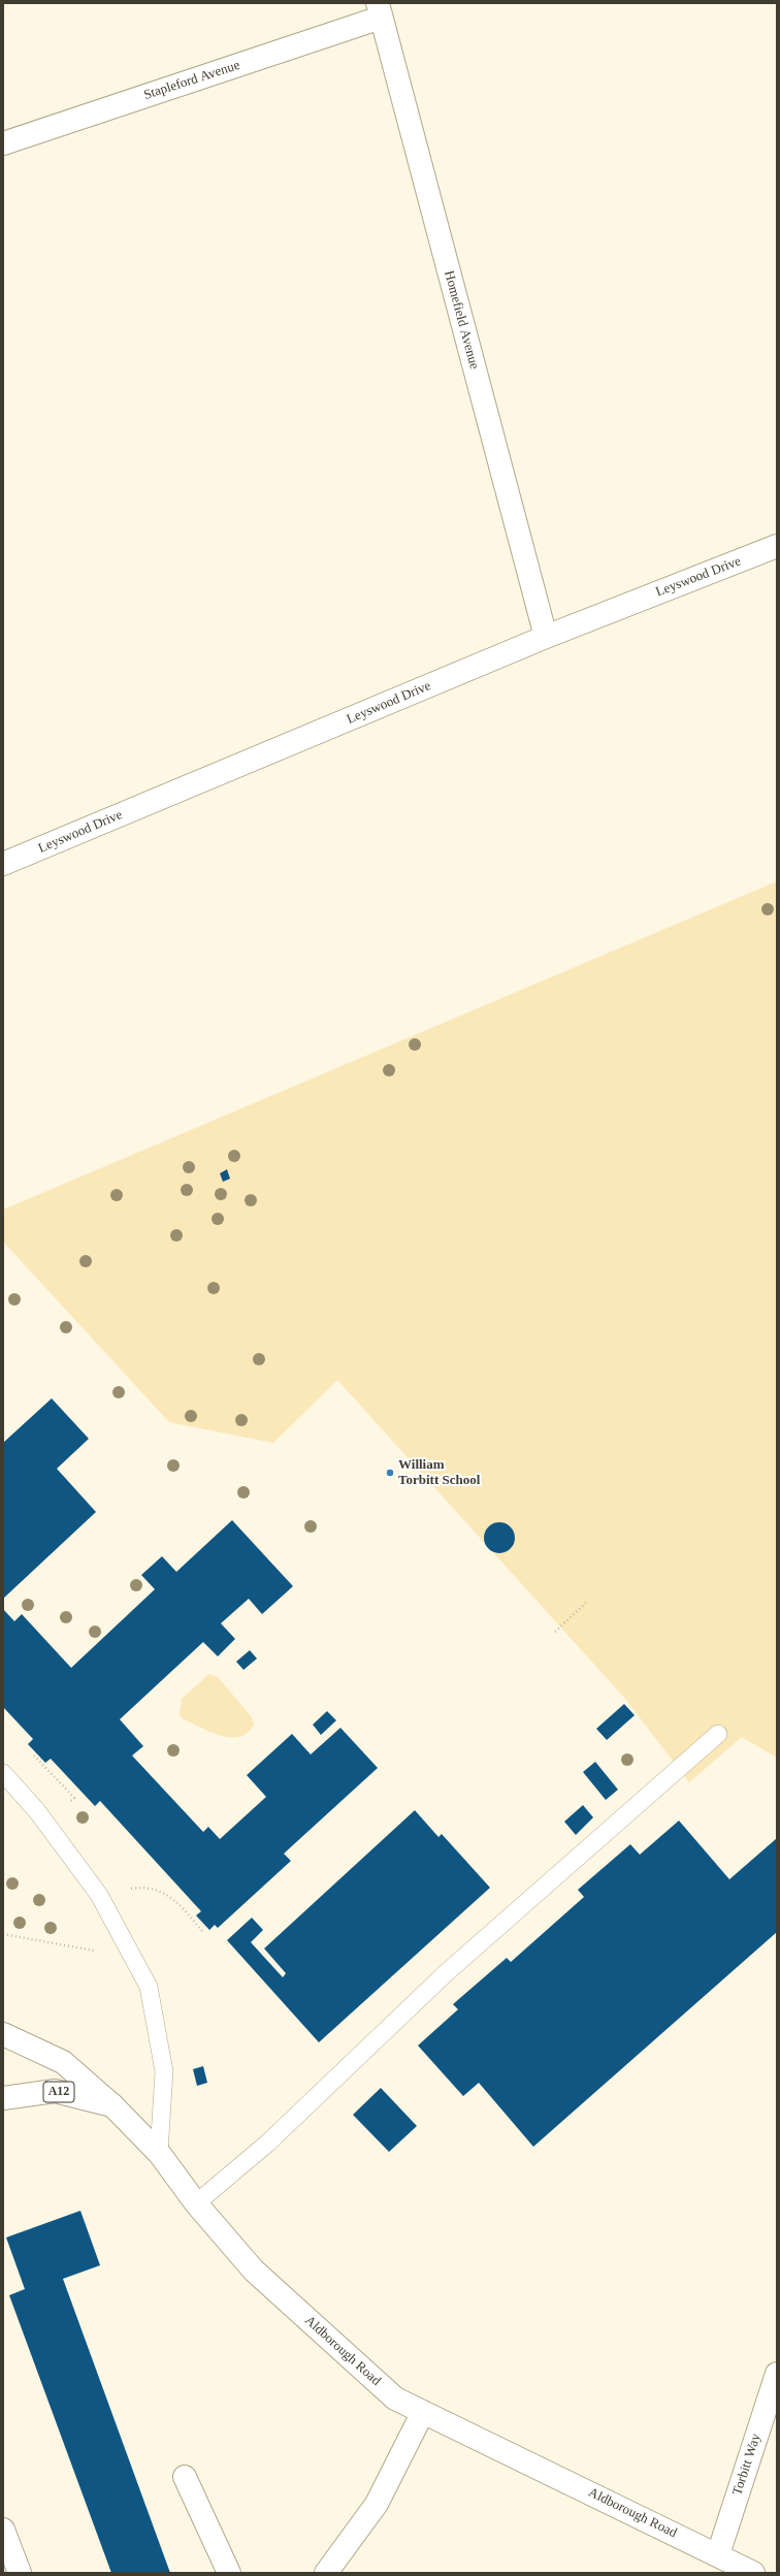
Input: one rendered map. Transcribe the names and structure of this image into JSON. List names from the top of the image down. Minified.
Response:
{"streets":{"main road":["Stapleford Avenue","Homefield Avenue","Leyswood Drive","A12","Aldborough Road","Torbitt Way"]},"crossings":[["Stapleford Avenue","Homefield Avenue"],["Homefield Avenue","Leyswood Drive"],["A12","Aldborough Road"],["Aldborough Road","Torbitt Way"]],"places":["William Torbitt School"]}
